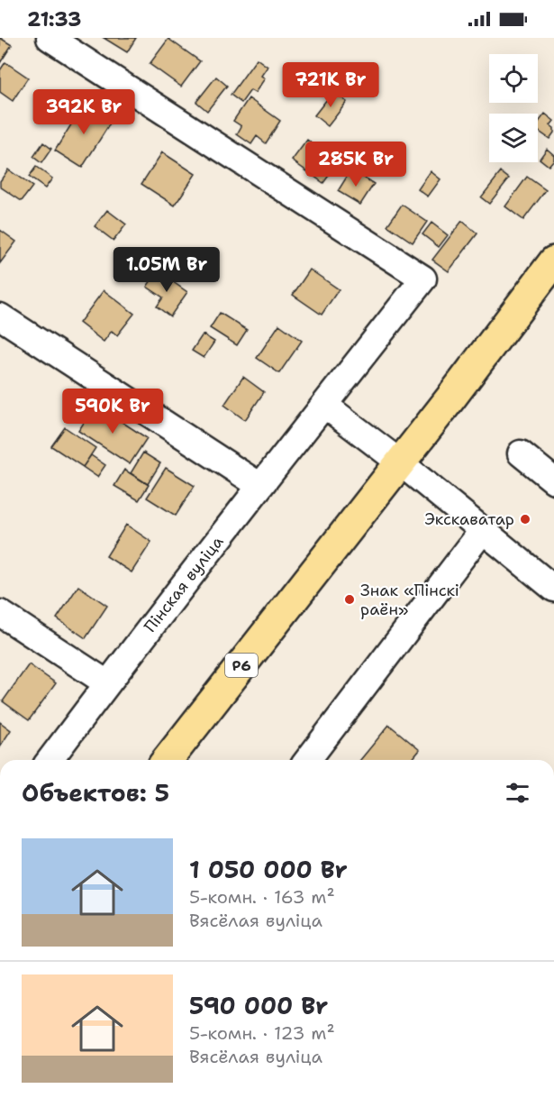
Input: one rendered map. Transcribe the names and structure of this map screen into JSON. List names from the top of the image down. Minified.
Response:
{"streets":{"main road":["Р6"],"street":["Пінская вуліца"]},"places":["Экскаватар","Знак «Пінскі раён»"],"page":{"status":"21:33","price":["721K Br","392K Br","285K Br","1.05M Br","590K Br"],"heading":"Объектов: 5","list":[{"name":"1 050 000 Br","note":"5-комн. · 163 m² · Вясёлая вуліца"},{"name":"590 000 Br","note":"5-комн. · 123 m² · Вясёлая вуліца"}]}}
